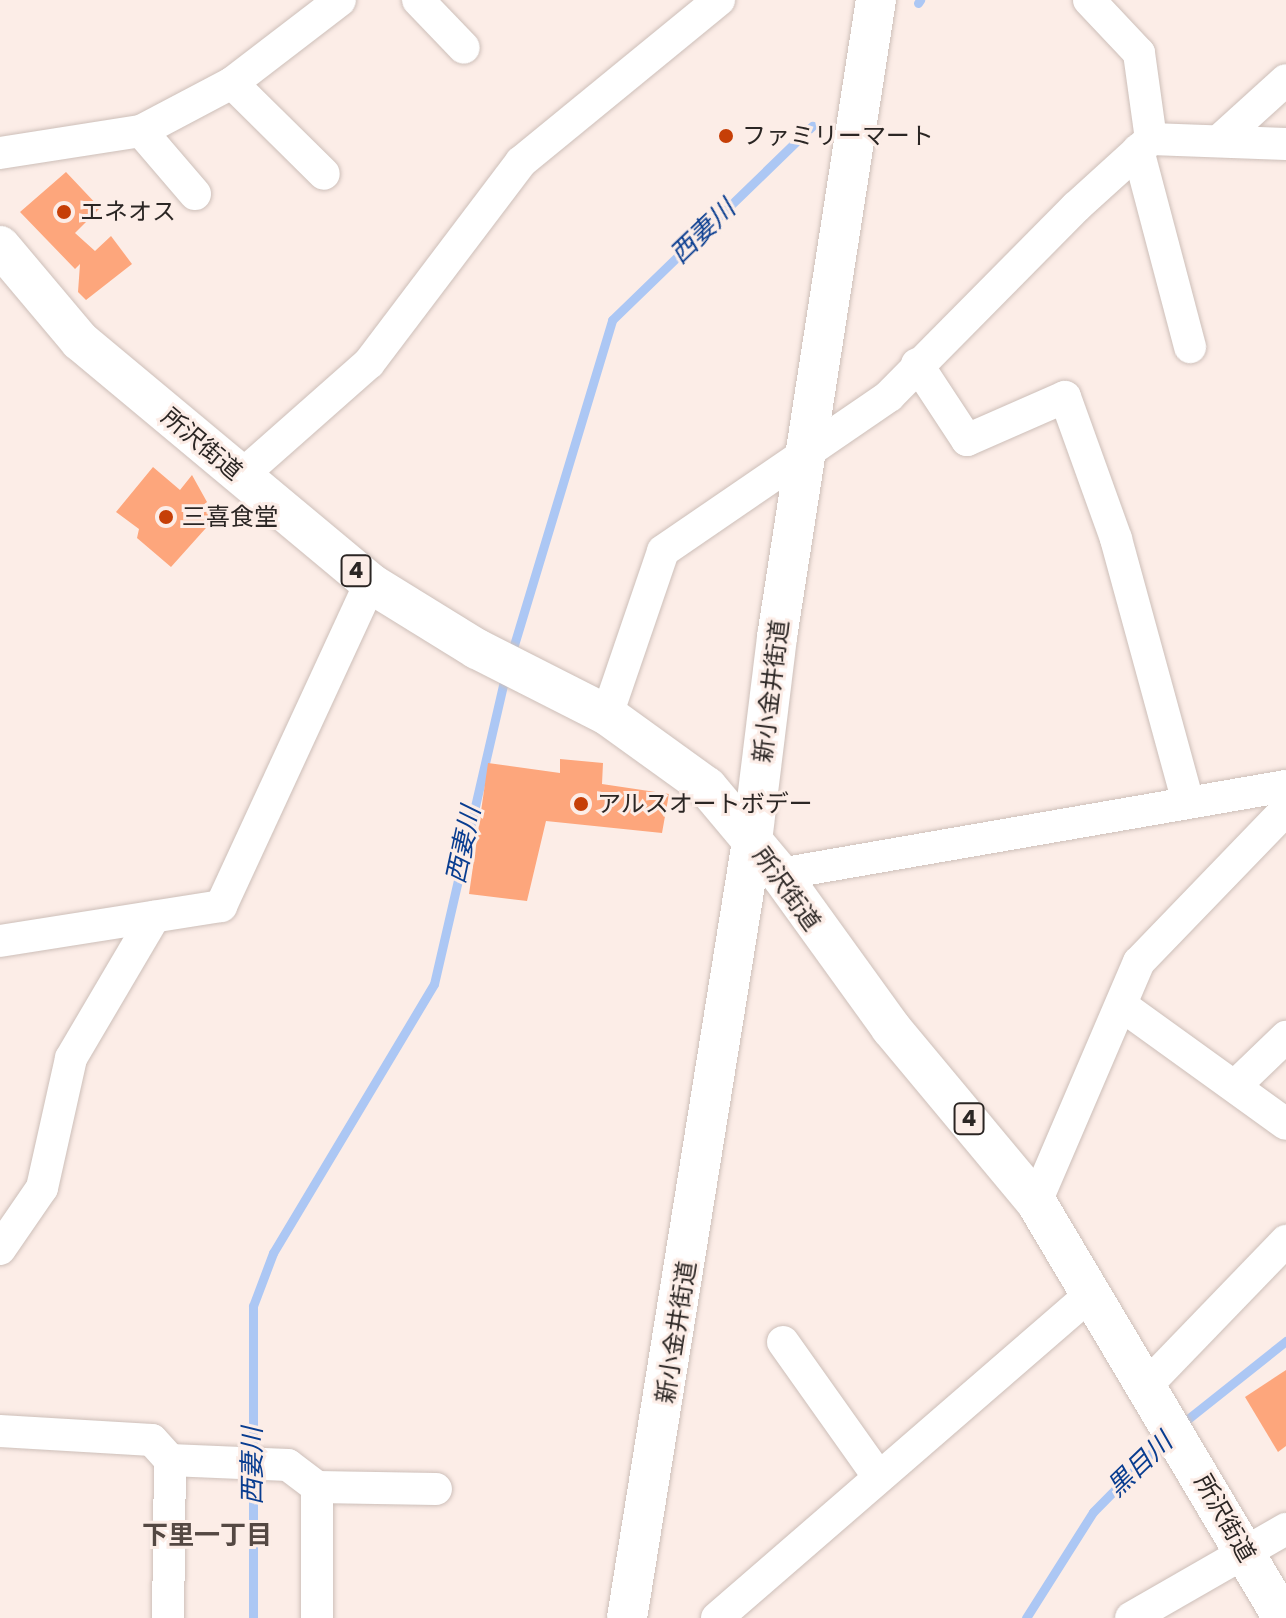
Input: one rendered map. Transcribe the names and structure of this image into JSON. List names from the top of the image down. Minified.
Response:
{"streets":{"main road":["所沢街道","4","新小金井街道"]},"crossings":[["所沢街道","新小金井街道"]],"districts":["下里一丁目"],"water":["西妻川","黒目川"],"places":["ファミリーマート","エネオス","三喜食堂","アルスオートボデー"]}
